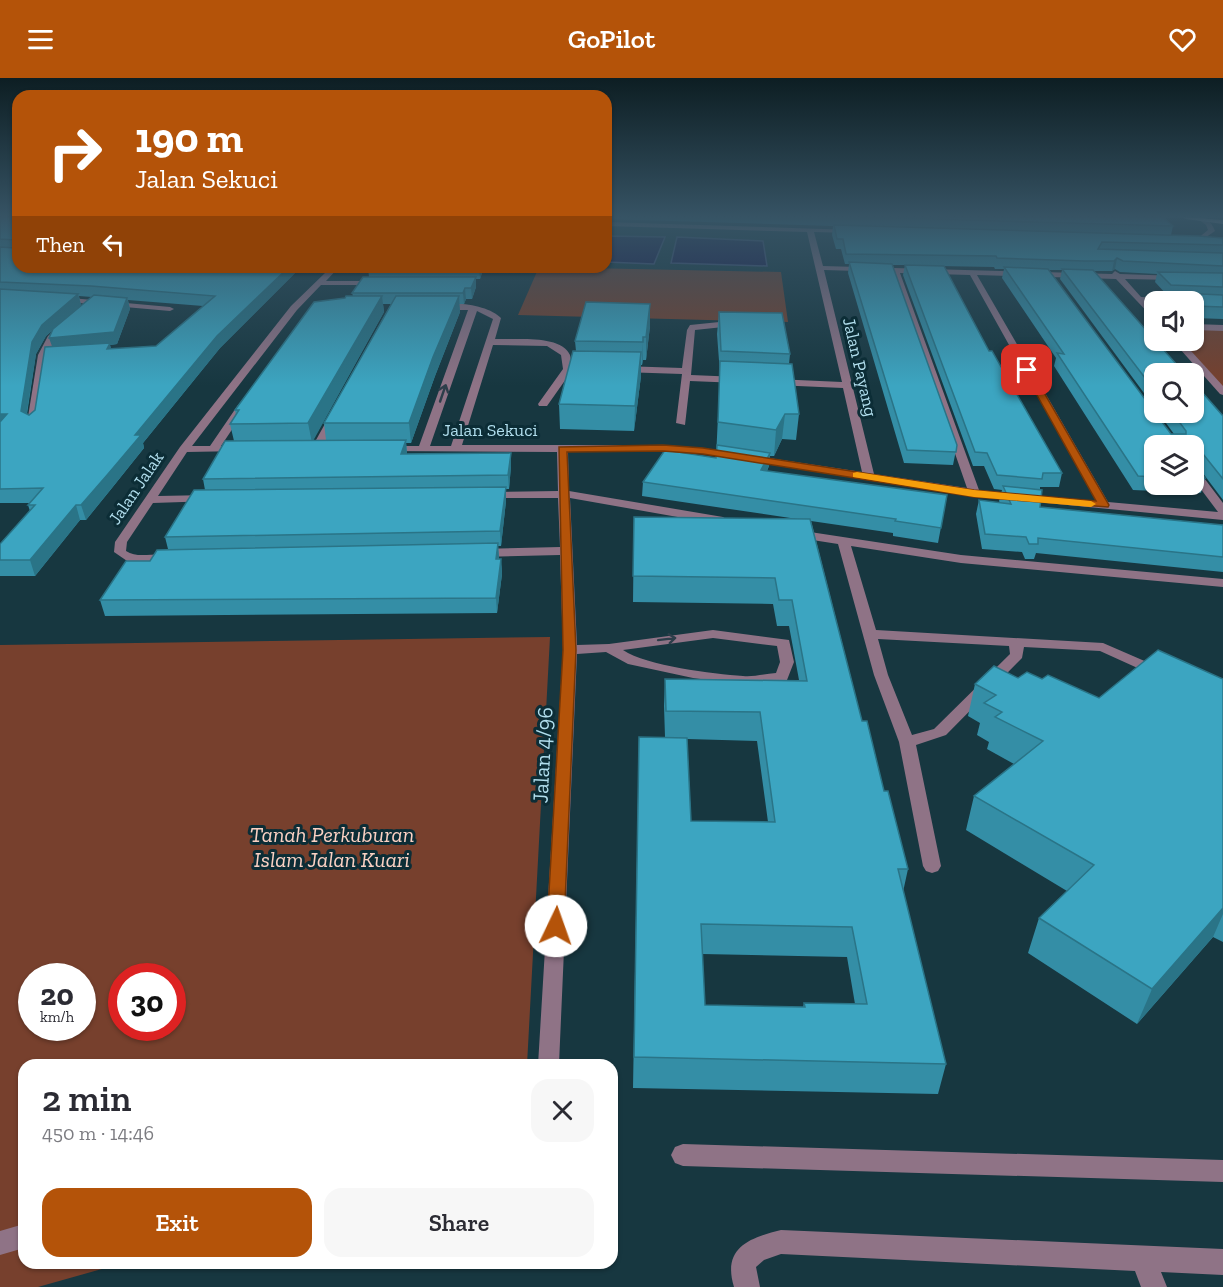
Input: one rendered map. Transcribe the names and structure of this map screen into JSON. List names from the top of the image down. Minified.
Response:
{"streets":{"street":["Jalan Payang","Jalan Sekuci","Jalan Jalak","Jalan 4/96"]},"crossings":[["Jalan Payang","Jalan Sekuci"],["Jalan Sekuci","Jalan 4/96"]],"parks":["Tanah Perkuburan Islam Jalan Kuari"],"page":{"header":"GoPilot","turn":["190 m","Jalan Sekuci"],"then":"Then","speed":"20 km/h","limit":"30","heading":["2 min","450 m · 14:46"],"buttons":["Exit","Share"]}}
